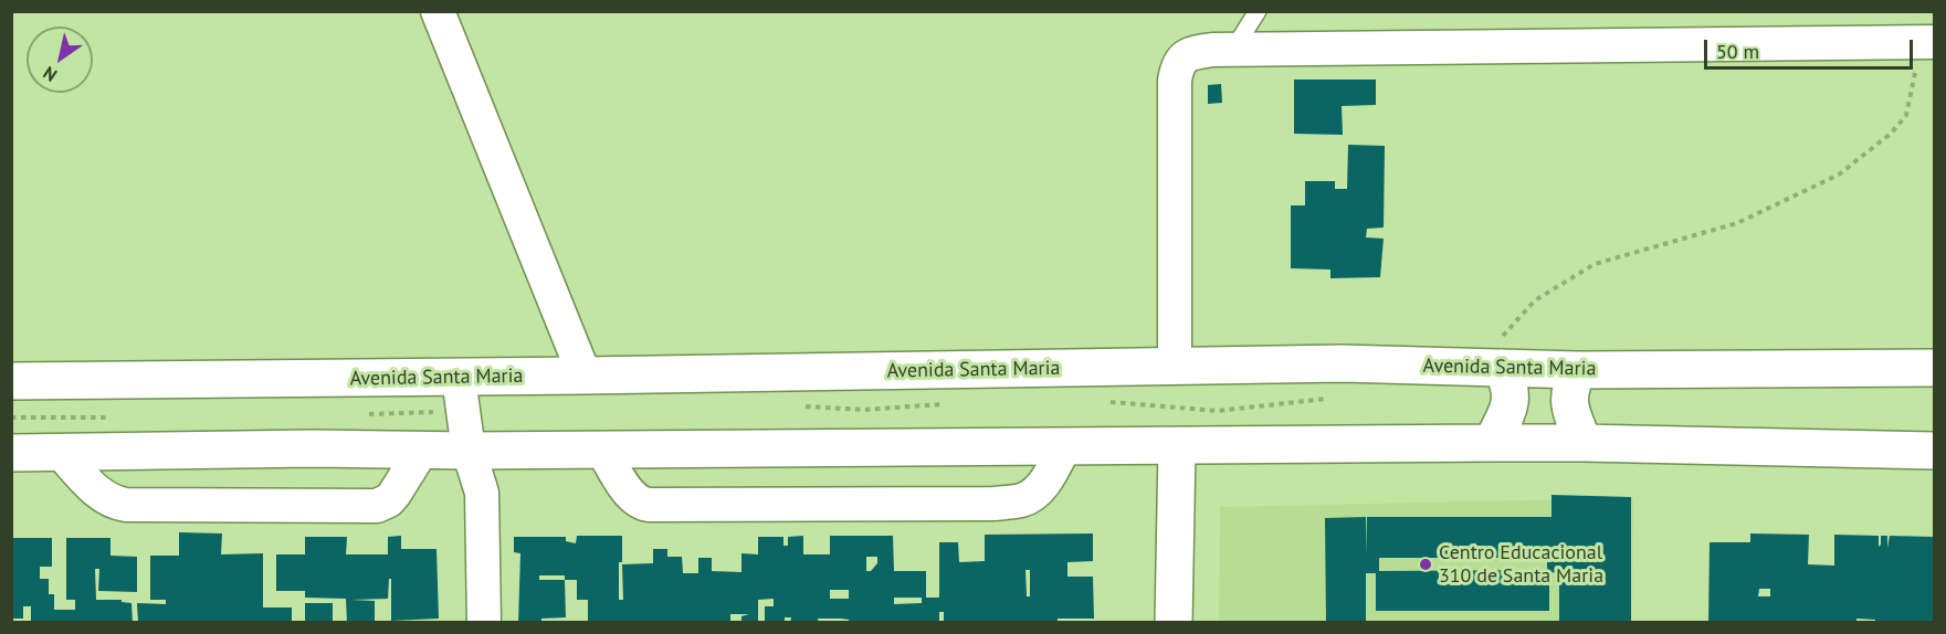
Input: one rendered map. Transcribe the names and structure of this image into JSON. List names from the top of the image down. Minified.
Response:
{"streets":{"main road":["Avenida Santa Maria"]},"places":["Centro Educacional 310 de Santa Maria"],"scale_bar":"50 m","north":"bottom left"}
